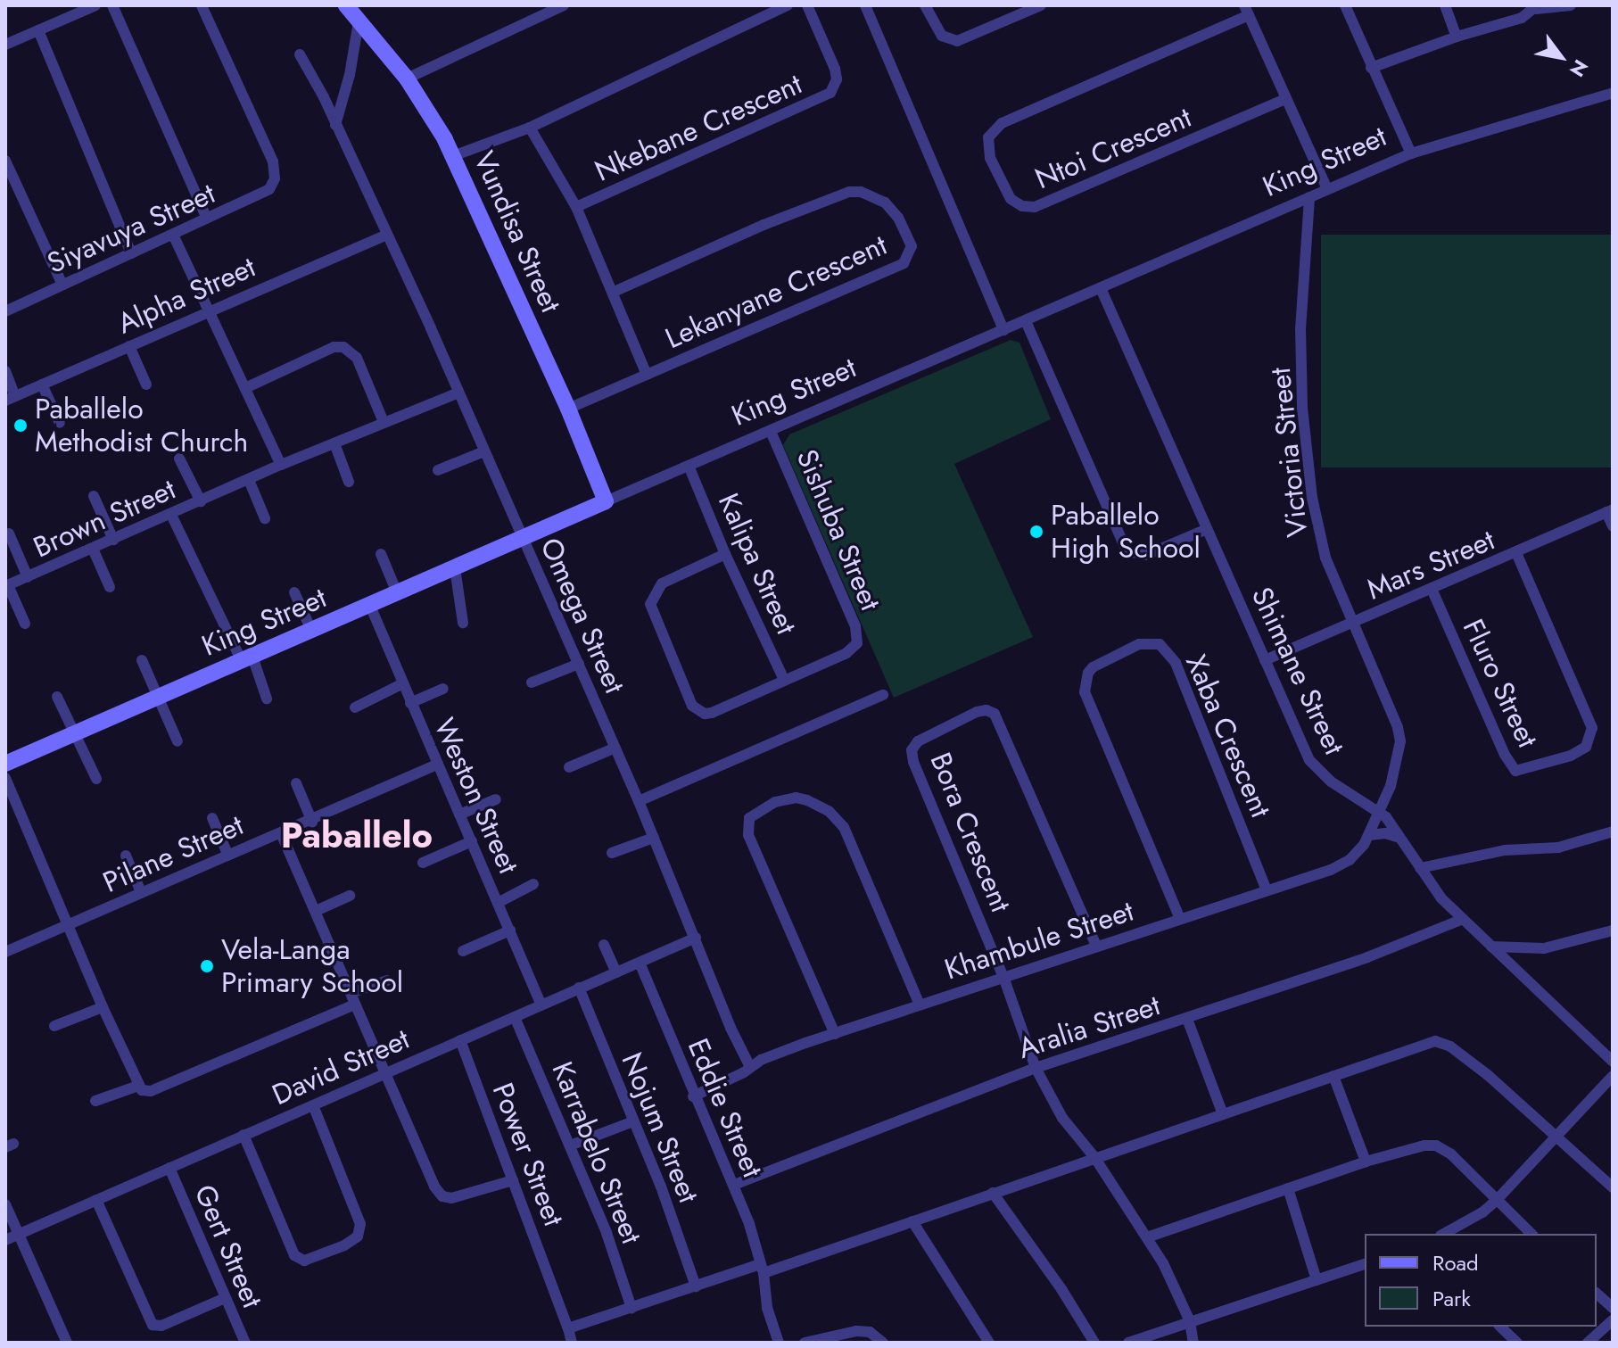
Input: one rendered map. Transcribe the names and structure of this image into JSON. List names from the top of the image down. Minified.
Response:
{"streets":{"street":["Nkebane Crescent","Ntoi Crescent","King Street","Siyavuya Street","Vundisa Street","Lekanyane Crescent","Alpha Street","Victoria Street","Brown Street","Sishuba Street","Kalipa Street","Mars Street","Omega Street","Shimane Street","Fluro Street","Xaba Crescent","Weston Street","Bora Crescent","Pilane Street","Khambule Street","Aralia Street","David Street","Eddie Street","Nojum Street","Karrabelo Street","Power Street","Gert Street"]},"crossings":[["King Street","Vundisa Street"],["King Street","Victoria Street"],["King Street","Sishuba Street"],["King Street","Kalipa Street"],["King Street","Omega Street"],["King Street","Shimane Street"],["King Street","Weston Street"],["Vundisa Street","Lekanyane Crescent"],["Alpha Street","Omega Street"],["Victoria Street","Mars Street"],["Victoria Street","Shimane Street"],["Victoria Street","Khambule Street"],["Brown Street","Omega Street"],["Sishuba Street","Kalipa Street"],["Mars Street","Shimane Street"],["Mars Street","Fluro Street"],["Omega Street","Khambule Street"],["Omega Street","David Street"],["Shimane Street","Khambule Street"],["Shimane Street","Aralia Street"],["Xaba Crescent","Khambule Street"],["Weston Street","Pilane Street"],["Weston Street","David Street"],["Bora Crescent","Khambule Street"],["Khambule Street","Eddie Street"],["Aralia Street","Eddie Street"],["David Street","Eddie Street"],["David Street","Nojum Street"],["David Street","Karrabelo Street"],["David Street","Power Street"],["David Street","Gert Street"]],"districts":["Paballelo"],"places":["Paballelo Methodist Church","Paballelo High School","Vela-Langa Primary School"],"legend":["Road","Park"],"north":"bottom right"}
